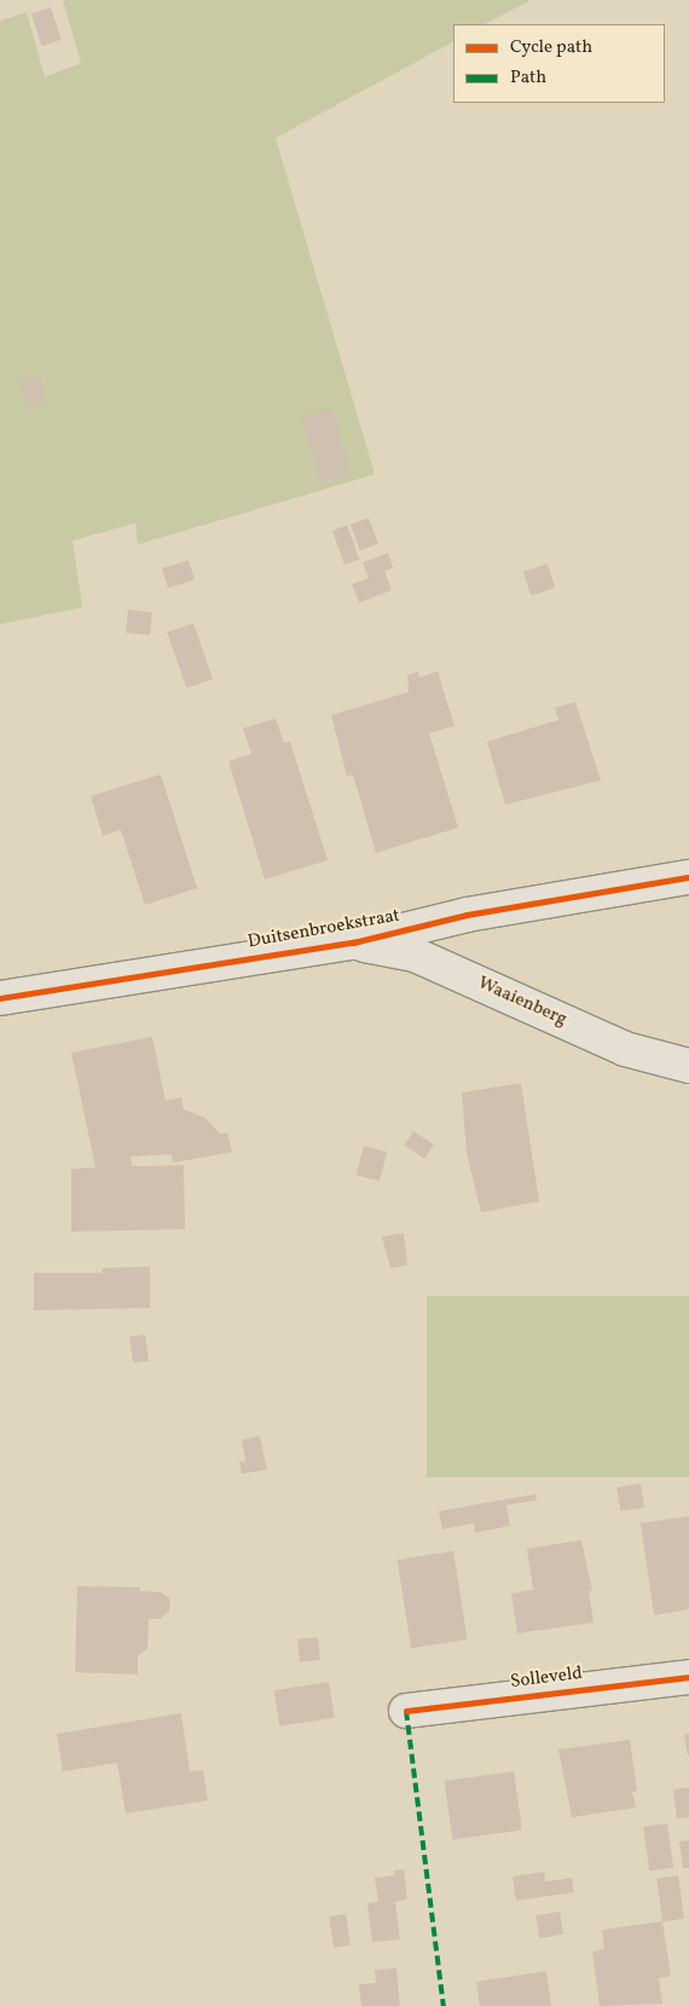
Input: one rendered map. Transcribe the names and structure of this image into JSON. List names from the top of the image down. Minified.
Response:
{"streets":{"street":["Duitsenbroekstraat","Waaienberg","Solleveld"]},"crossings":[["Duitsenbroekstraat","Waaienberg"]],"legend":["Cycle path","Path"]}
